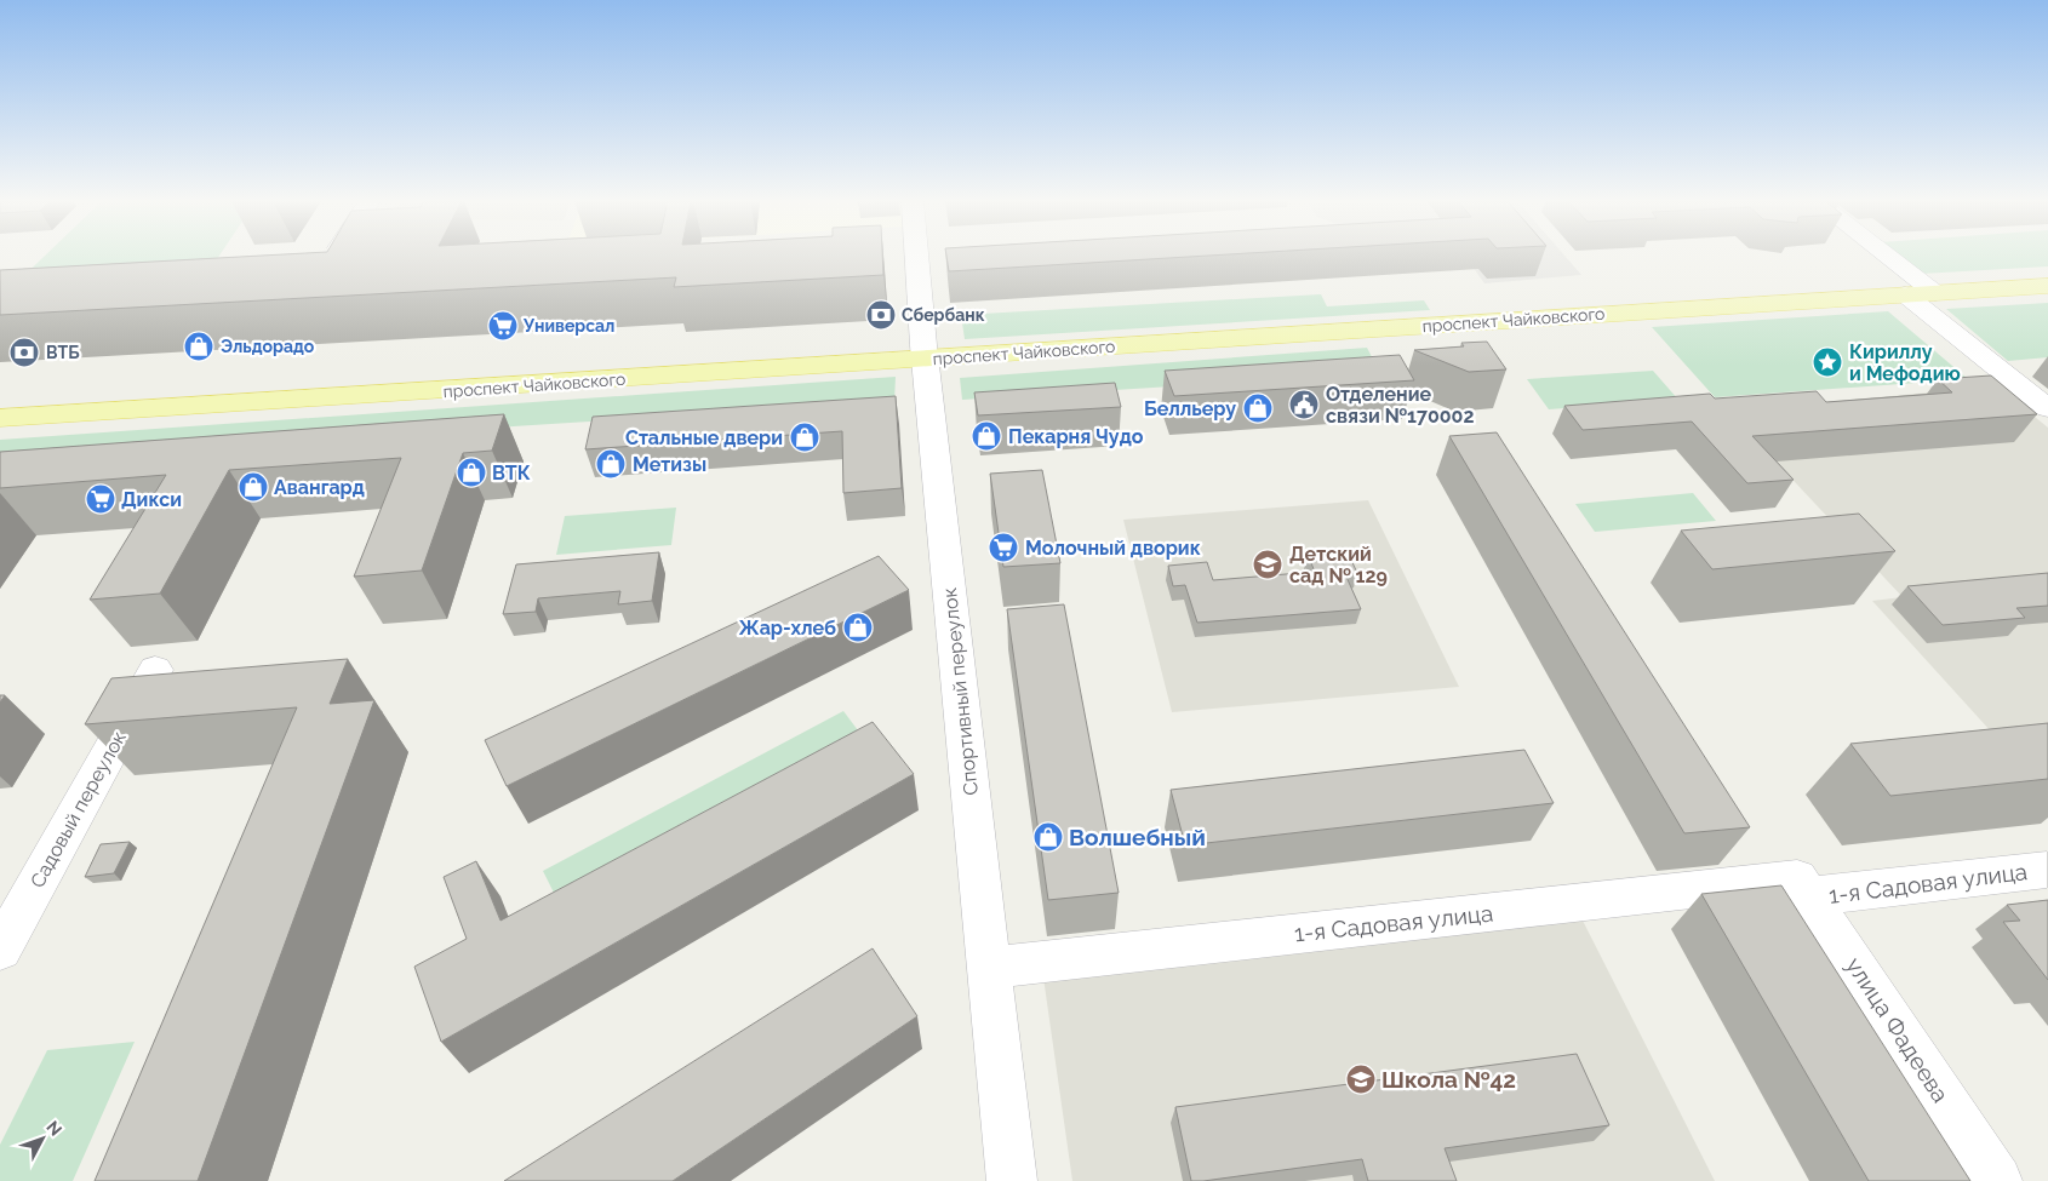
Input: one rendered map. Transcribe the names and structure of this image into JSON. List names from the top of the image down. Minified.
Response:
{"streets":{"main road":["проспект Чайковского"],"street":["Спортивный переулок","Садовый переулок","1-я Садовая улица","улица Фадеева"]},"crossings":[["проспект Чайковского","Спортивный переулок"],["Спортивный переулок","1-я Садовая улица"],["1-я Садовая улица","улица Фадеева"]],"places":{"bank":["Сбербанк","ВТБ"],"supermarket":["Универсал","Дикси","Молочный дворик"],"shop":["Эльдорадо","Белльеру","Пекарня Чудо","Стальные двери","Метизы","ВТК","Авангард","Жар-хлеб","Волшебный"],"place":["Кириллу и Мефодию"],"public building":["Отделение связи №170002"],"school or university":["Детский сад № 129","Школа №42"]},"north":"top right"}
